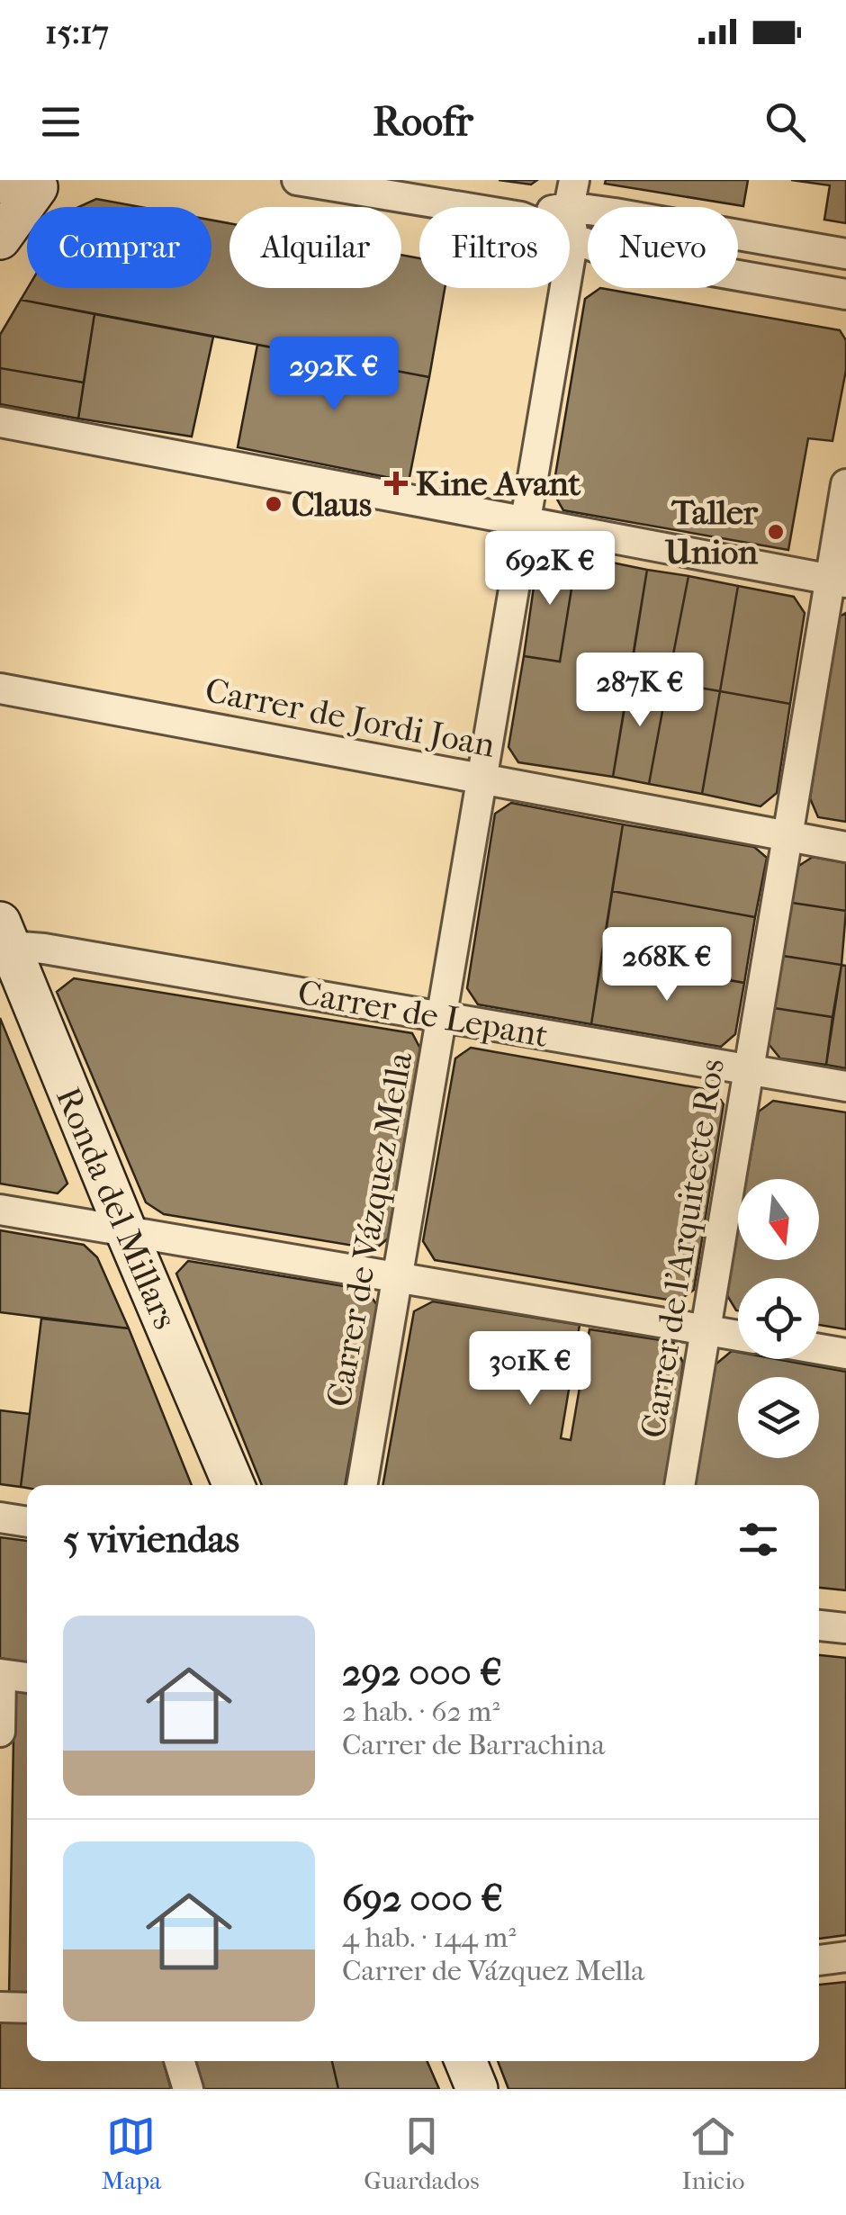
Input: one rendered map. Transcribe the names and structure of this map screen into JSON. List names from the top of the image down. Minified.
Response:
{"streets":{"main road":["Ronda del Millars"],"street":["Carrer de Jordi Joan","Carrer de Lepant","Carrer de Vázquez Mella","Carrer de l'Arquitecte Ros"]},"crossings":[["Carrer de Jordi Joan","Carrer de Vázquez Mella"],["Carrer de Jordi Joan","Carrer de l'Arquitecte Ros"],["Carrer de Lepant","Ronda del Millars"],["Carrer de Lepant","Carrer de Vázquez Mella"],["Carrer de Lepant","Carrer de l'Arquitecte Ros"]],"places":{"health":["Kine Avant"],"other":["Claus","Taller Union"]},"north":"bottom","page":{"status":"15:17","header":"Roofr","chip":["Comprar","Alquilar","Filtros","Nuevo"],"price":["292K €","692K €","287K €","268K €","301K €"],"heading":"5 viviendas","list":[{"name":"292 000 €","note":"2 hab. · 62 m² · Carrer de Barrachina"},{"name":"692 000 €","note":"4 hab. · 144 m² · Carrer de Vázquez Mella"}],"tabs":["Mapa","Guardados","Inicio"]}}
